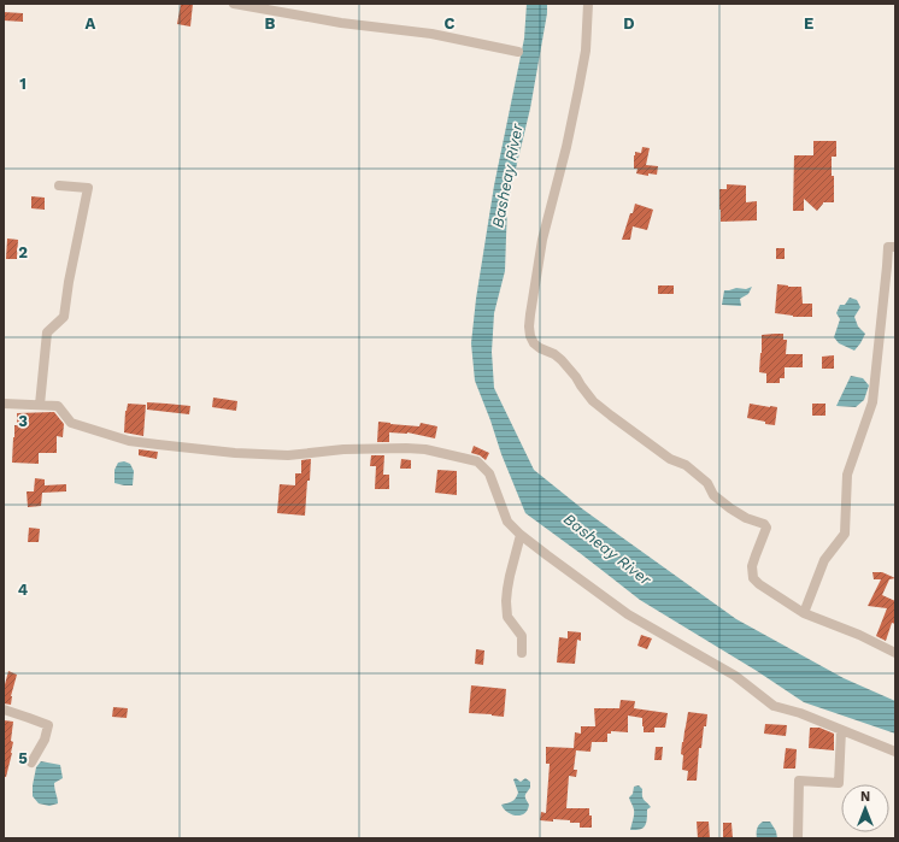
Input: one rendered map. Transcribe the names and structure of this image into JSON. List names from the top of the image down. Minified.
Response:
{"water":["Basheay River"],"north":"top","grid":{"columns":["A","B","C","D","E"],"rows":["1","2","3","4","5"]}}
